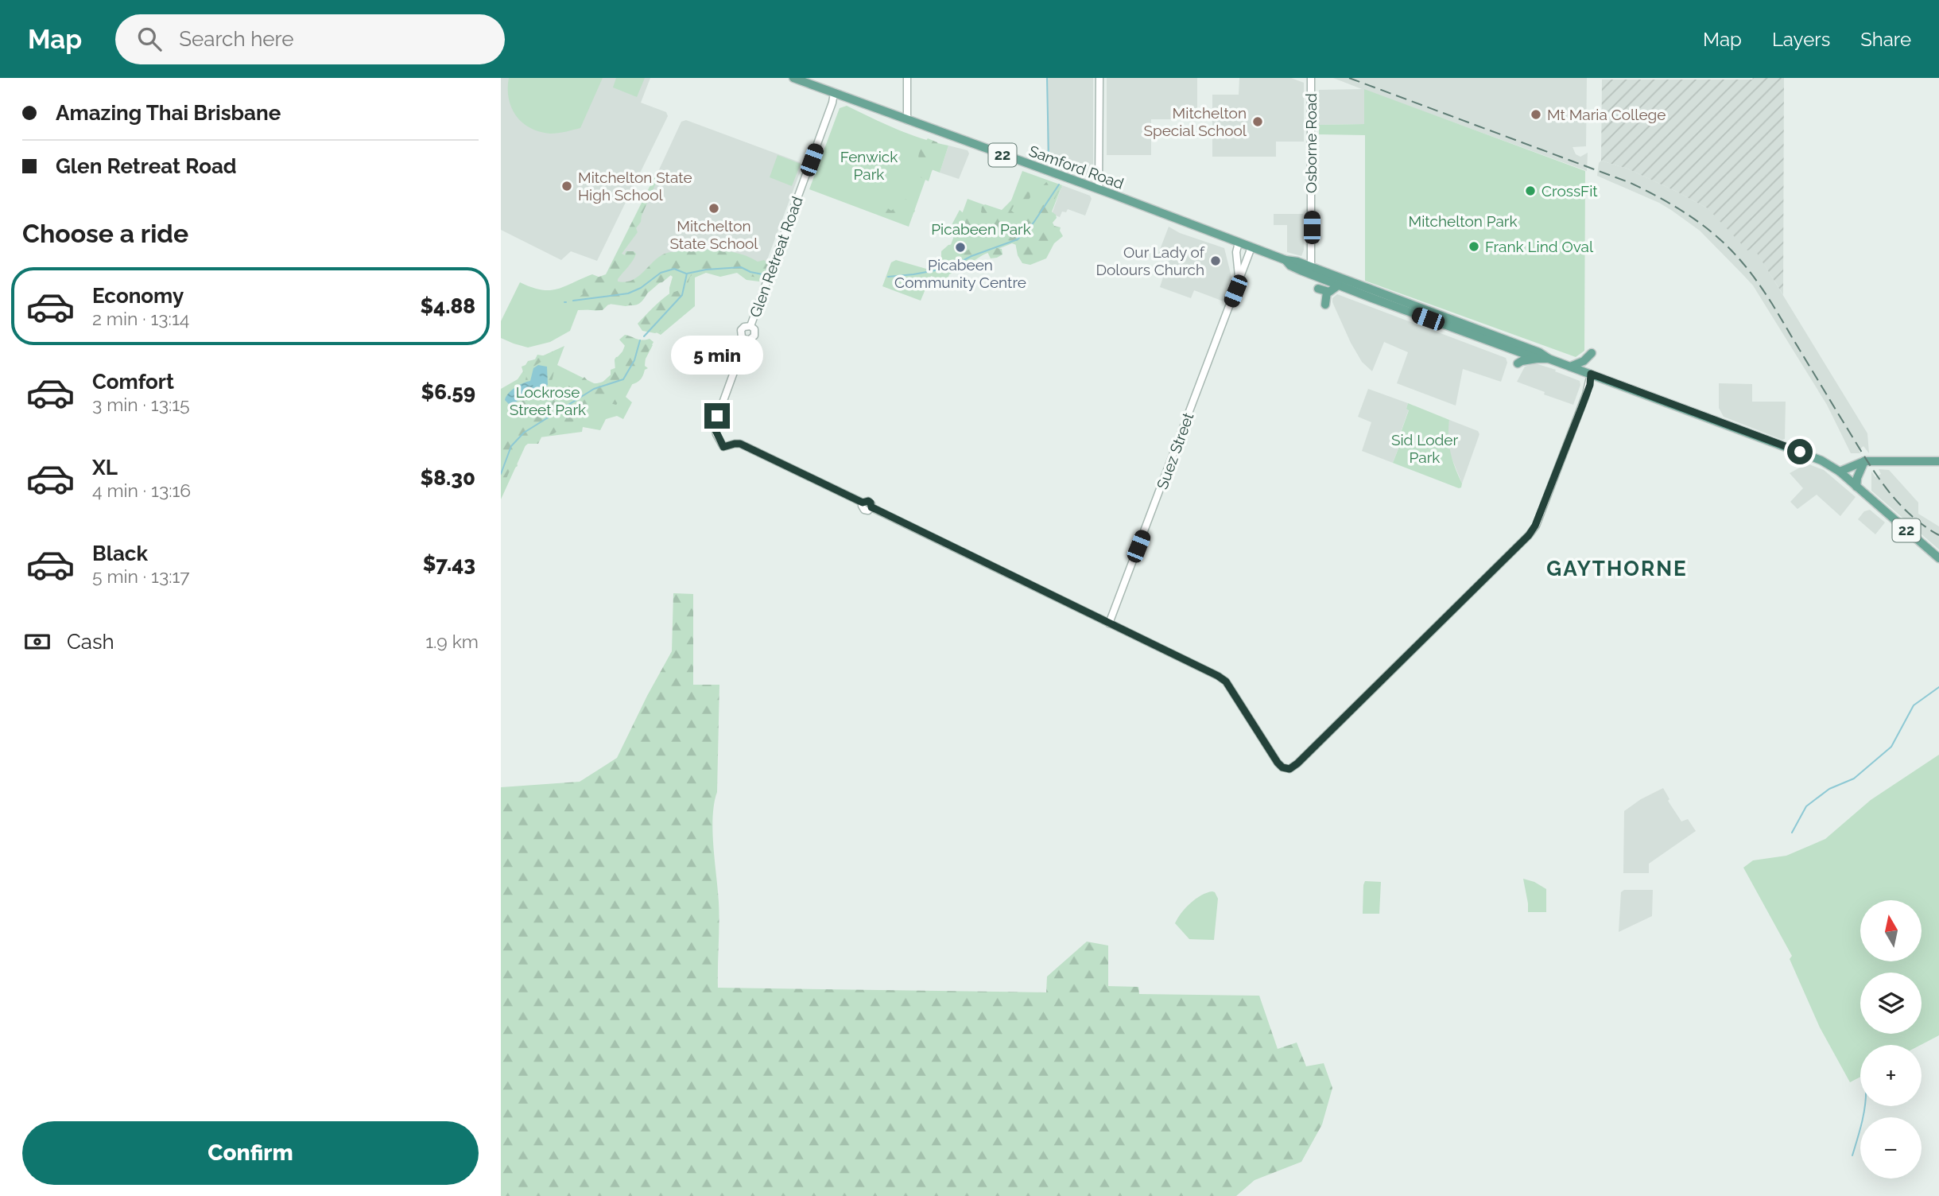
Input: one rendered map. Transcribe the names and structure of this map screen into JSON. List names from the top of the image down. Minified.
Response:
{"streets":{"main road":["22","Samford Road"],"street":["Osborne Road","Glen Retreat Road","Suez Street"]},"crossings":[["Osborne Road","Samford Road"],["Samford Road","Glen Retreat Road"],["Samford Road","Suez Street"],["Glen Retreat Road","Suez Street"]],"districts":["GAYTHORNE"],"parks":["Fenwick Park","Mitchelton Park","Picabeen Park","Lockrose Street Park","Sid Loder Park"],"places":["Mt Maria College","Mitchelton Special School","Mitchelton State High School","CrossFit","Mitchelton State School","Frank Lind Oval","Picabeen Community Centre","Our Lady of Dolours Church"],"north":"top","page":{"header":"Map","search":"Search here","nav":["Map","Layers","Share"],"banner":["Amazing Thai Brisbane","Glen Retreat Road"],"heading":"Choose a ride","list":[{"name":"Economy","note":"2 min · 13:14","value":"$4.88"},{"name":"Comfort","note":"3 min · 13:15","value":"$6.59"},{"name":"XL","note":"4 min · 13:16","value":"$8.30"},{"name":"Black","note":"5 min · 13:17","value":"$7.43"}],"bubble":"5 min","pay":["Cash","1.9 km"],"map_buttons":["+","−"],"buttons":"Confirm"}}
